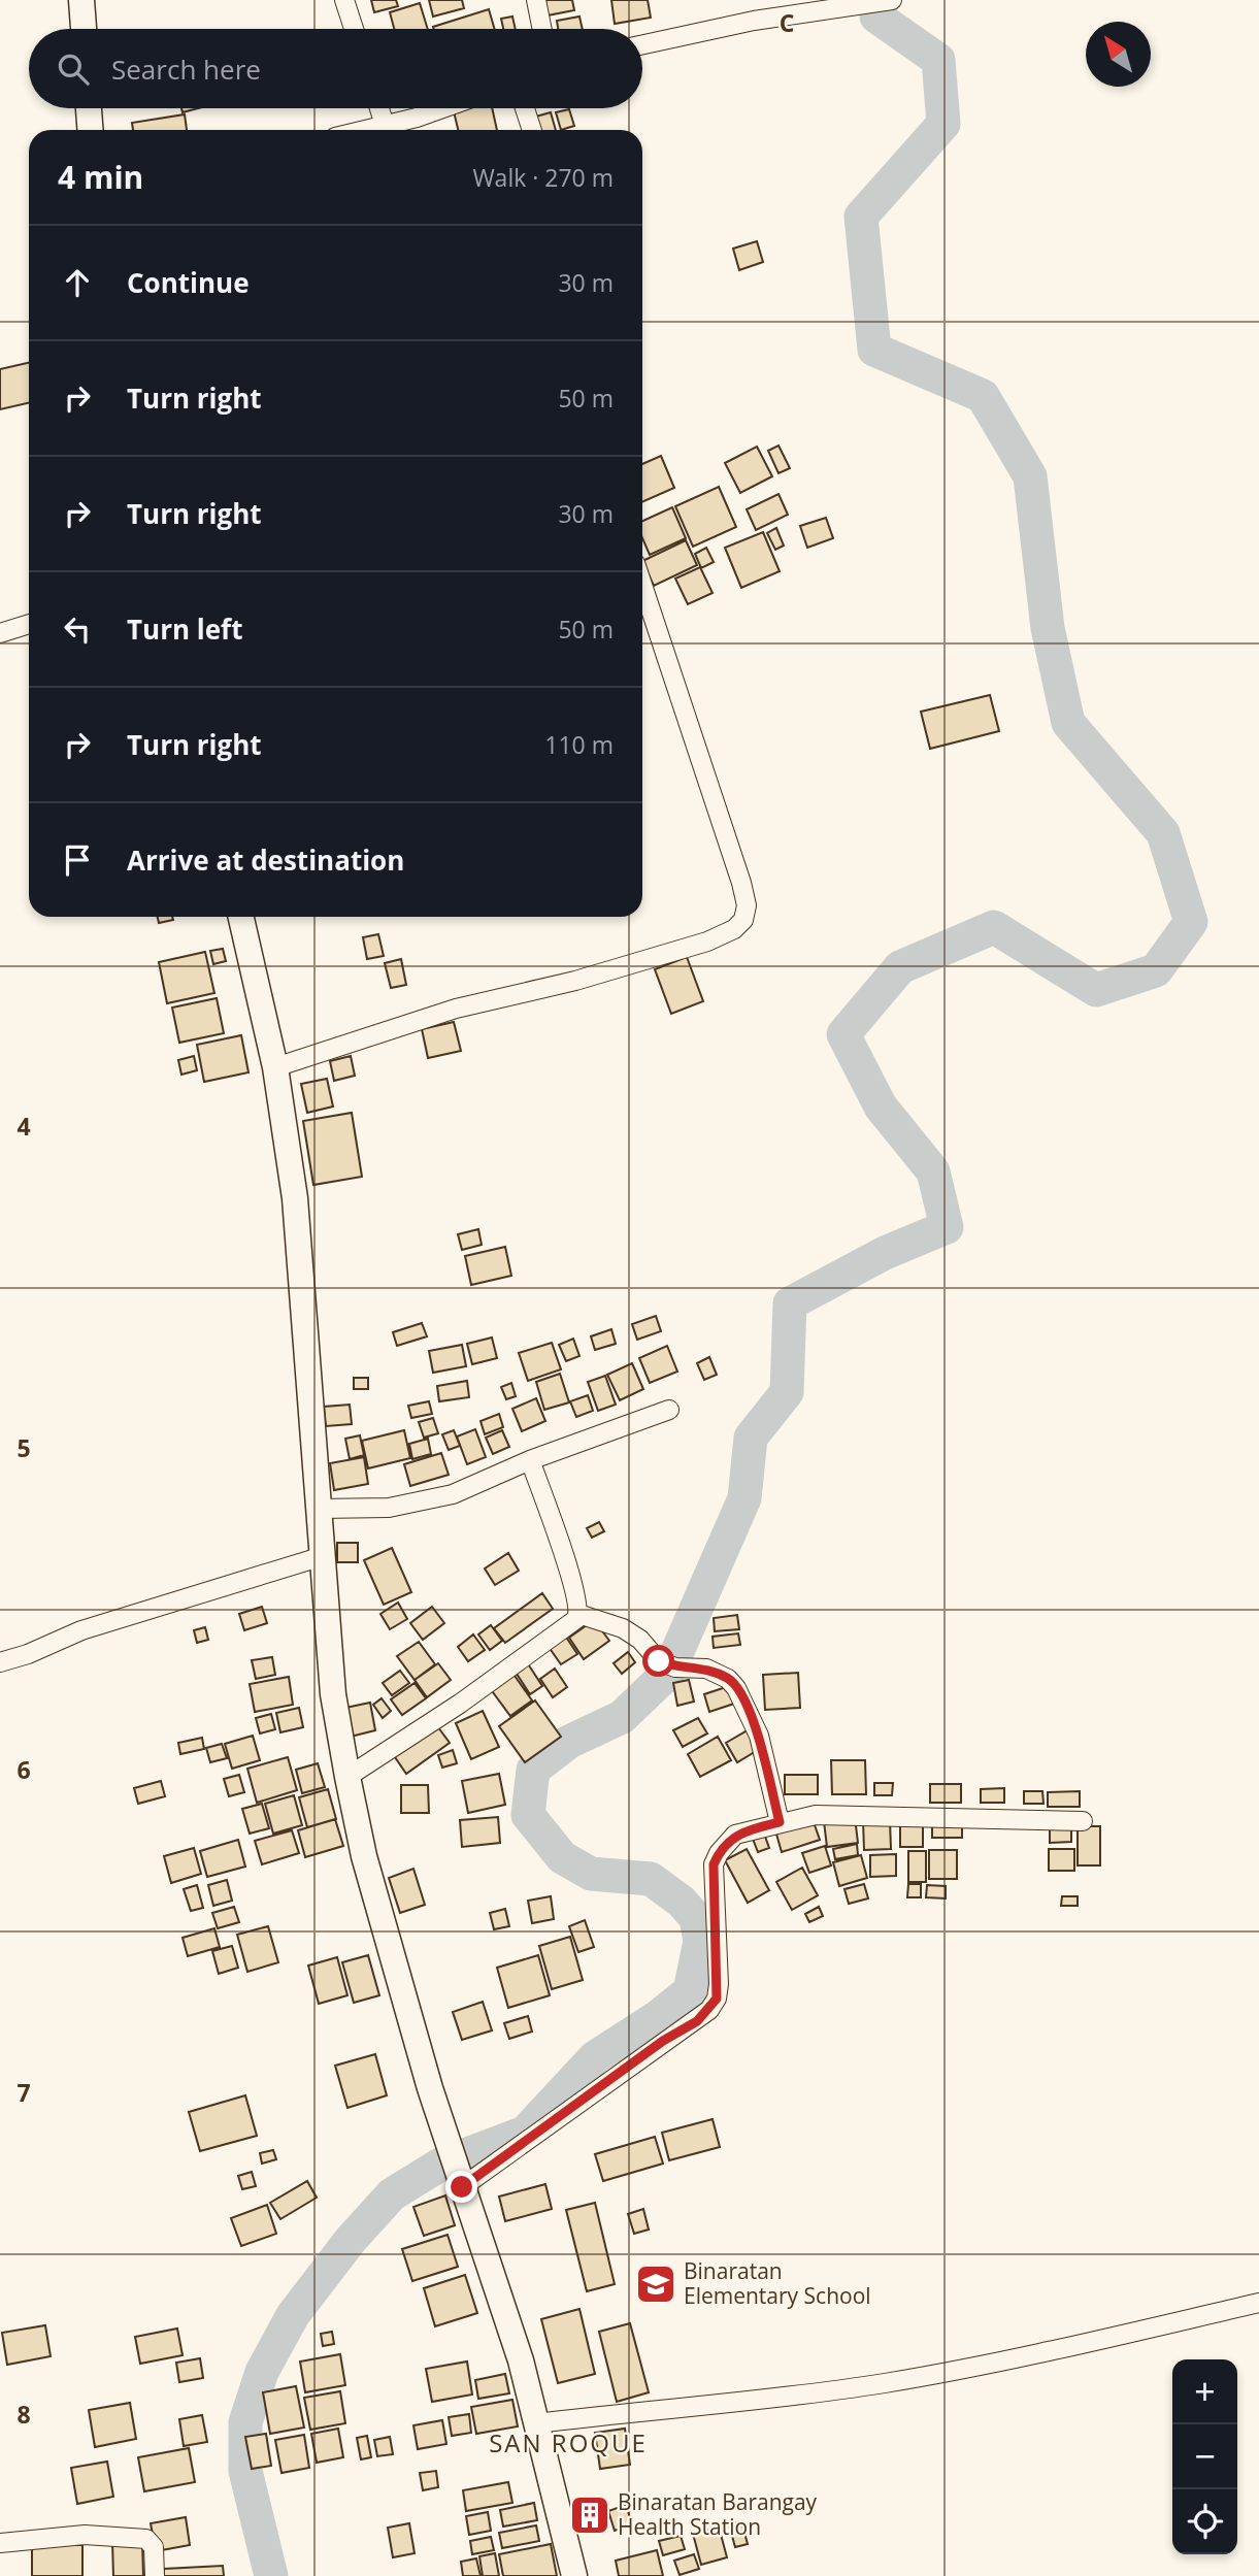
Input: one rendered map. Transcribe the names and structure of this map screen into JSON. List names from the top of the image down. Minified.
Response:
{"districts":["SAN ROQUE"],"places":{"school or university":["Binaratan Elementary School"],"building":["Binaratan Barangay Health Station"]},"north":"top left","page":{"search":"Search here","heading":["4 min","Walk · 270 m"],"list":[["Continue","30 m"],["Turn right","50 m"],["Turn right","30 m"],["Turn left","50 m"],["Turn right","110 m"],"Arrive at destination"],"map_buttons":["+","−"]},"grid":{"columns":["C"],"rows":["4","5","6","7","8"]}}
